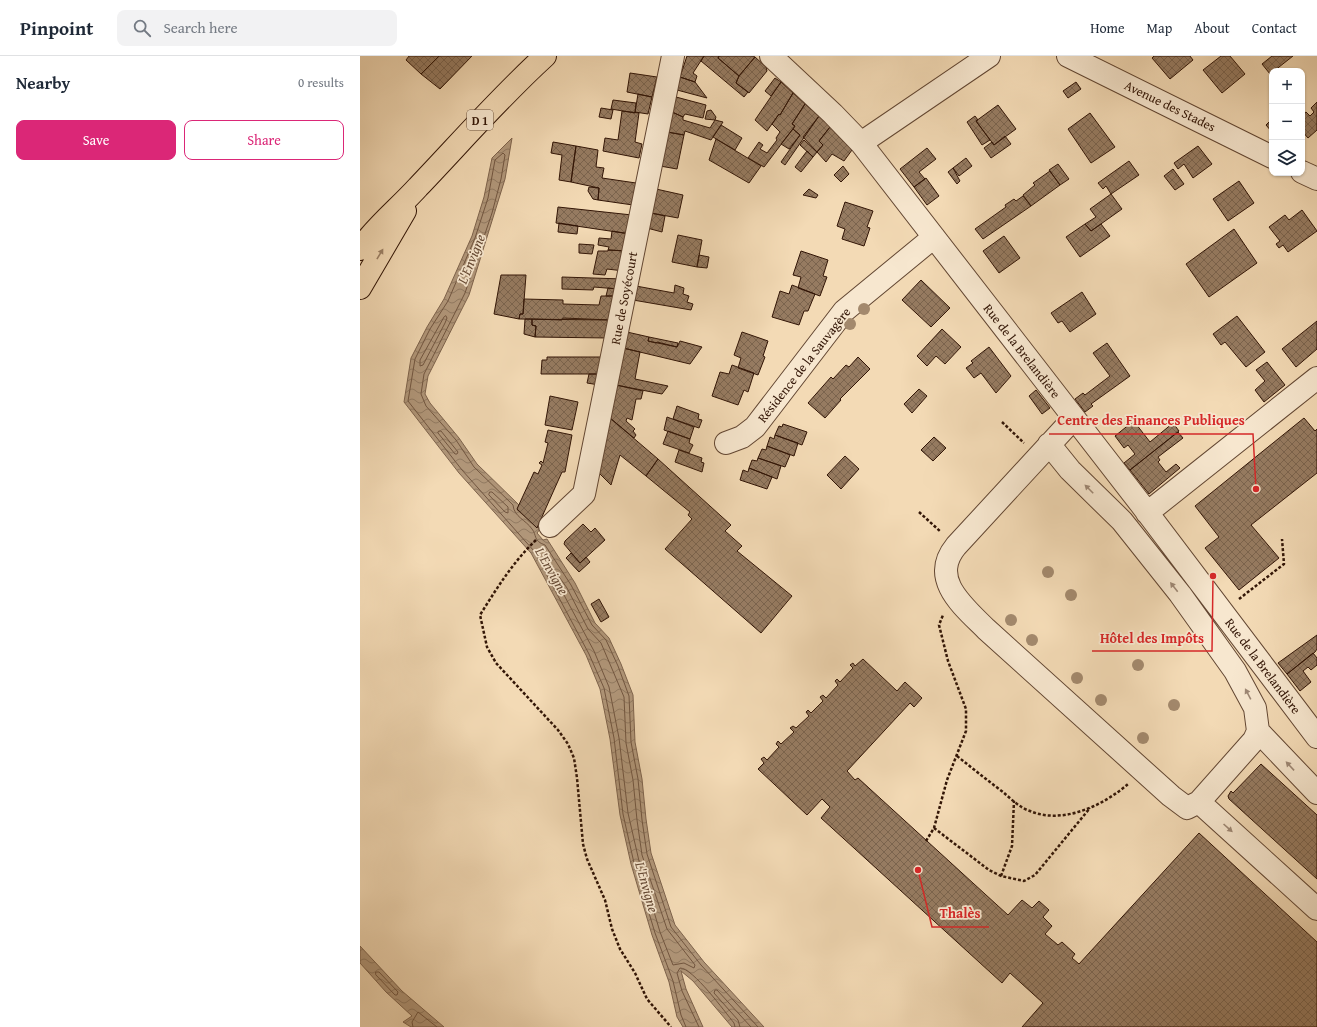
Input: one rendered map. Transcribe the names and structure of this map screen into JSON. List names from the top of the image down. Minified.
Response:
{"streets":{"main road":["D 1"],"street":["Avenue des Stades","Rue de Soyécourt","Rue de la Brelandière","Résidence de la Sauvagère"]},"crossings":[["Rue de la Brelandière","Résidence de la Sauvagère"]],"water":["L'Envigne"],"places":["Centre des Finances Publiques","Hôtel des Impôts","Thalès"],"page":{"header":"Pinpoint","search":"Search here","nav":["Home","Map","About","Contact"],"heading":["Nearby","0 results"],"map_buttons":["+","−"],"buttons":["Save","Share"]}}
